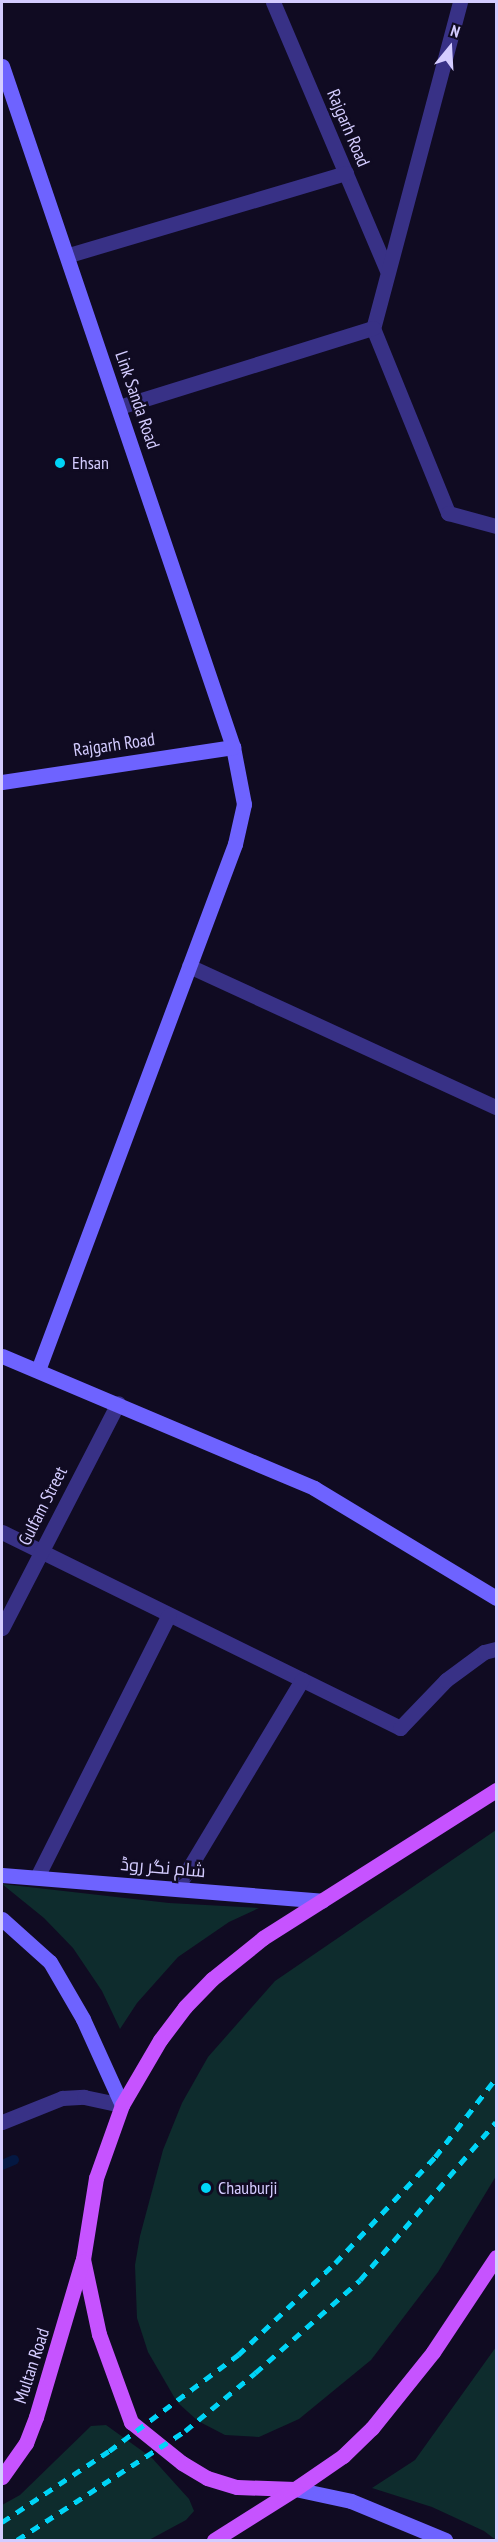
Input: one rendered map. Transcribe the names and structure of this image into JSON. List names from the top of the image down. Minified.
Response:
{"streets":{"main road":["Multan Road"],"street":["Rajgarh Road","Link Sanda Road","Gulfam Street","شام نگر روڈ"]},"crossings":[["Rajgarh Road","Link Sanda Road"]],"places":["Ehsan","Chauburji"],"north":"top"}
